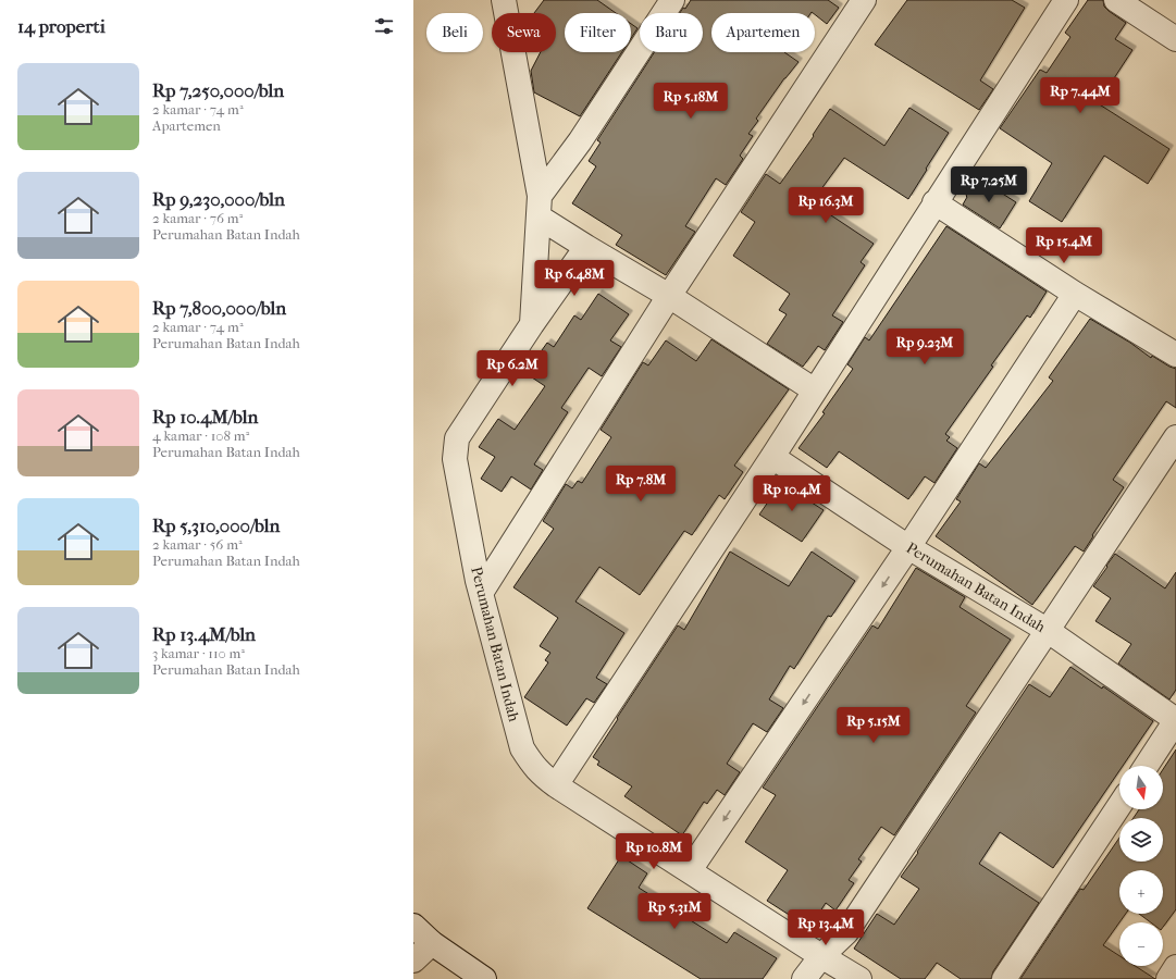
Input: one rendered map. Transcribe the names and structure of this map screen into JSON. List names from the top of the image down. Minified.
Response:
{"streets":{"street":["Perumahan Batan Indah"]},"north":"bottom","page":{"heading":"14 properti","chip":["Beli","Sewa","Filter","Baru","Apartemen"],"list":[{"name":"Rp 7,250,000/bln","note":"2 kamar · 74 m² · Apartemen"},{"name":"Rp 9,230,000/bln","note":"2 kamar · 76 m² · Perumahan Batan Indah"},{"name":"Rp 7,800,000/bln","note":"2 kamar · 74 m² · Perumahan Batan Indah"},{"name":"Rp 10.4M/bln","note":"4 kamar · 108 m² · Perumahan Batan Indah"},{"name":"Rp 5,310,000/bln","note":"2 kamar · 56 m² · Perumahan Batan Indah"},{"name":"Rp 13.4M/bln","note":"3 kamar · 110 m² · Perumahan Batan Indah"}],"price":["Rp 7.44M","Rp 5.18M","Rp 7.25M","Rp 16.3M","Rp 15.4M","Rp 6.48M","Rp 9.23M","Rp 6.2M","Rp 7.8M","Rp 10.4M","Rp 5.15M","Rp 10.8M","Rp 5.31M","Rp 13.4M"],"map_buttons":["+","−"]}}
